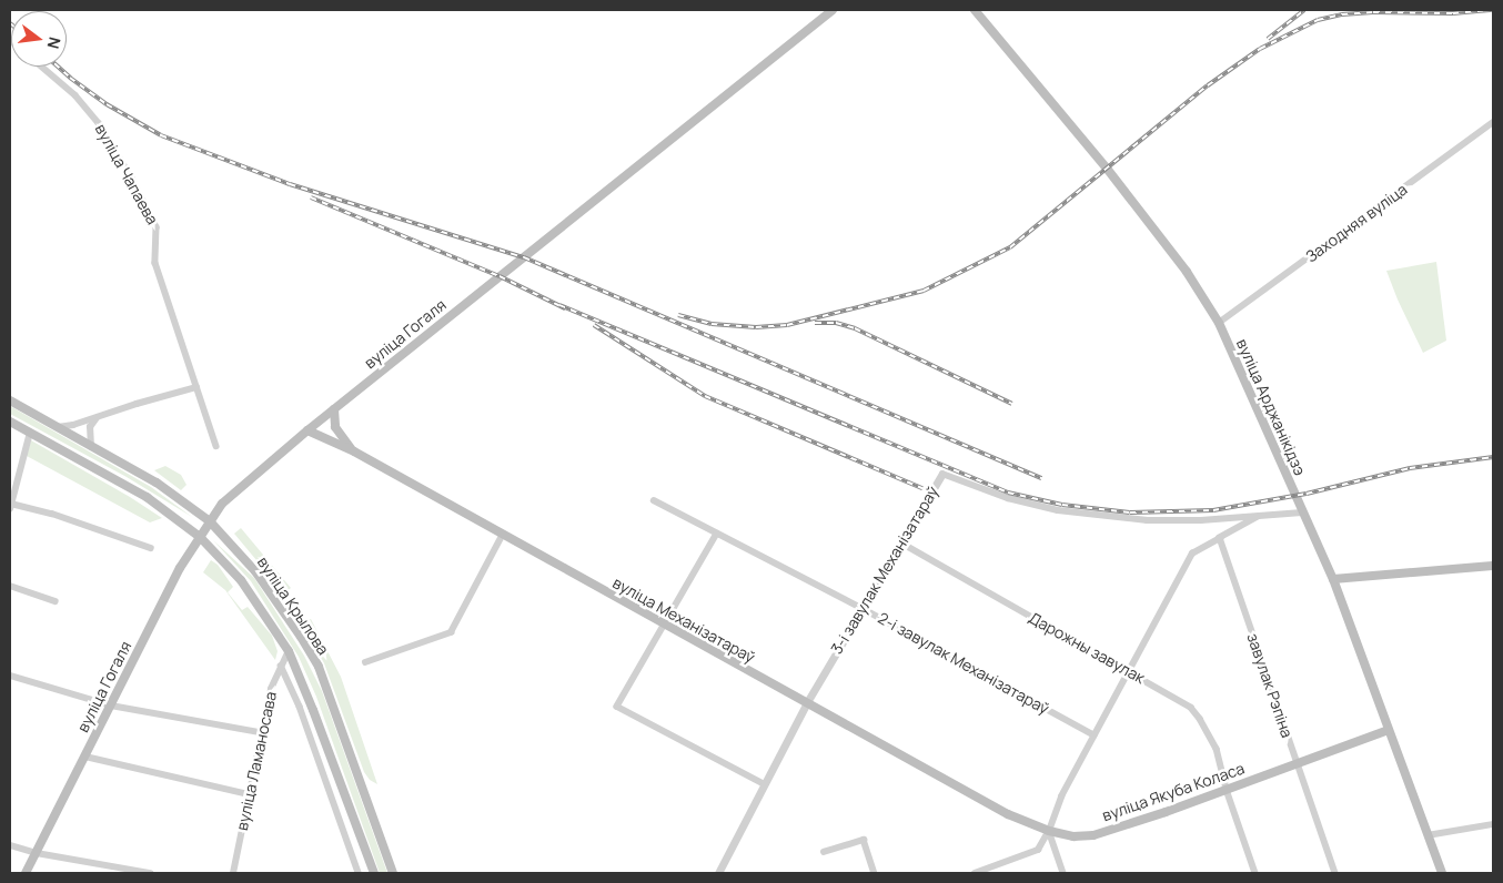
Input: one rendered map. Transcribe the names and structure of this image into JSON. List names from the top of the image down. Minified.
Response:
{"streets":{"main road":["вуліца Гогаля","вуліца Арджанікідзэ","вуліца Крылова","вуліца Механізатараў","вуліца Якуба Коласа"],"street":["вуліца Чапаева","Заходняя вуліца","3-і завулак Механізатараў","Дарожны завулак","2-і завулак Механізатараў","завулак Рэпіна","вуліца Ламаносава"]},"crossings":[["Заходняя вуліца","вуліца Арджанікідзэ"],["вуліца Гогаля","вуліца Крылова"],["вуліца Гогаля","вуліца Механізатараў"],["вуліца Гогаля","вуліца Ламаносава"],["вуліца Арджанікідзэ","3-і завулак Механізатараў"],["вуліца Арджанікідзэ","вуліца Якуба Коласа"],["3-і завулак Механізатараў","вуліца Механізатараў"],["3-і завулак Механізатараў","Дарожны завулак"],["3-і завулак Механізатараў","2-і завулак Механізатараў"],["вуліца Крылова","вуліца Ламаносава"],["вуліца Механізатараў","вуліца Якуба Коласа"],["Дарожны завулак","вуліца Якуба Коласа"],["завулак Рэпіна","вуліца Якуба Коласа"]],"north":"right"}
